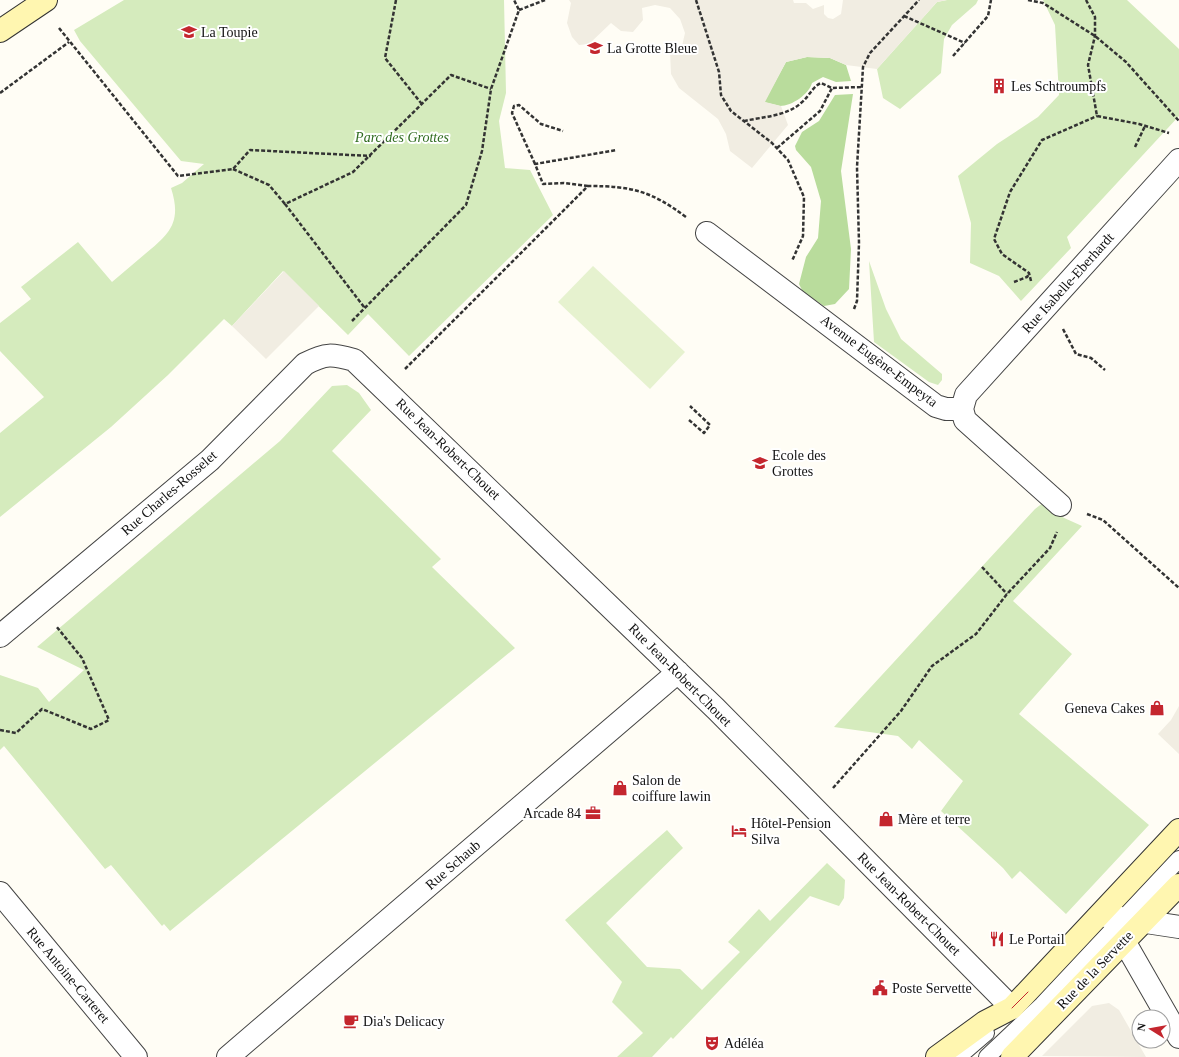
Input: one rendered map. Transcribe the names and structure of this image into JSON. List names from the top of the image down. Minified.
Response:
{"streets":{"main road":["Rue de la Servette"],"street":["Rue Isabelle-Eberhardt","Avenue Eugène-Empeyta","Rue Jean-Robert-Chouet","Rue Charles-Rosselet","Rue Schaub","Rue Antoine-Carteret"]},"crossings":[["Rue Isabelle-Eberhardt","Avenue Eugène-Empeyta"],["Rue Jean-Robert-Chouet","Rue Charles-Rosselet"],["Rue Jean-Robert-Chouet","Rue Schaub"]],"parks":["Parc des Grottes"],"places":{"school or university":["La Toupie","La Grotte Bleue","Ecole des Grottes"],"building":["Les Schtroumpfs"],"shop":["Geneva Cakes","Salon de coiffure lawin","Mère et terre"],"office":["Arcade 84"],"hotel":["Hôtel-Pension Silva"],"restaurant":["Le Portail"],"public building":["Poste Servette"],"cafe":["Dia's Delicacy"],"theatre":["Adéléa"]},"north":"left"}
